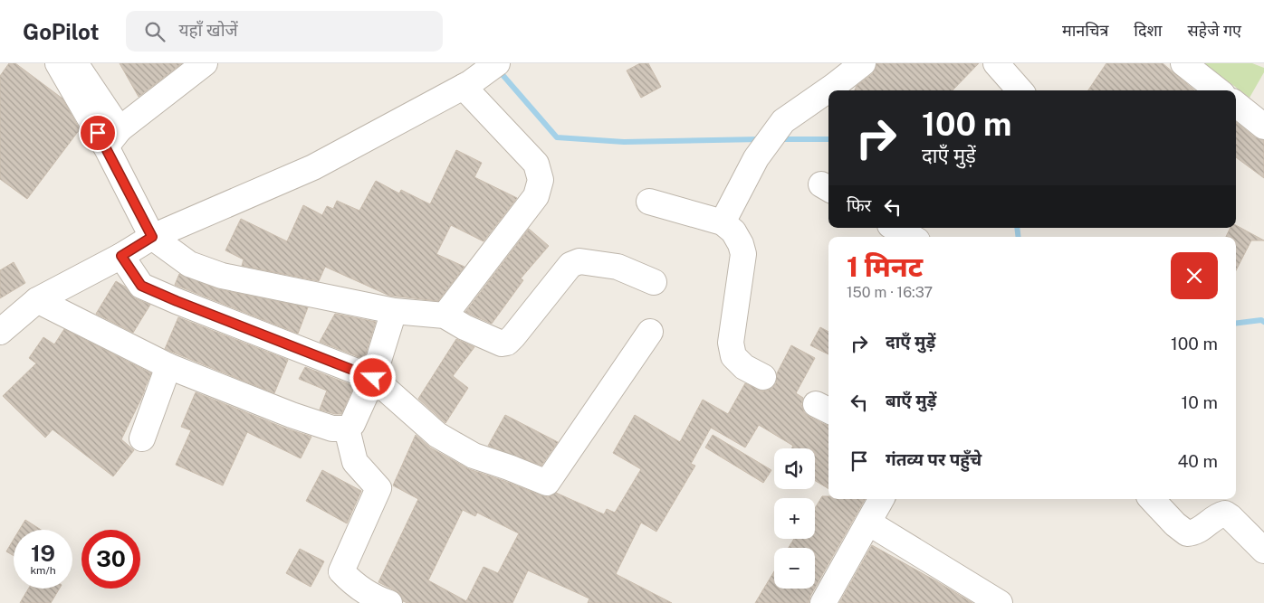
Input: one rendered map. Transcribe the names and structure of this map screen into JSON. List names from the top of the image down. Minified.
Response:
{"page":{"header":"GoPilot","search":"यहाँ खोजें","nav":["मानचित्र","दिशा","सहेजे गए"],"turn":["100 m","दाएँ मुड़ें"],"then":"फिर","heading":["1 मिनट","150 m · 16:37"],"list":[{"name":"दाएँ मुड़ें","value":"100 m"},{"name":"बाएँ मुड़ें","value":"10 m"},{"name":"गंतव्य पर पहुँचे","value":"40 m"}],"map_buttons":["+","−"],"speed":"19 km/h","limit":"30"}}
